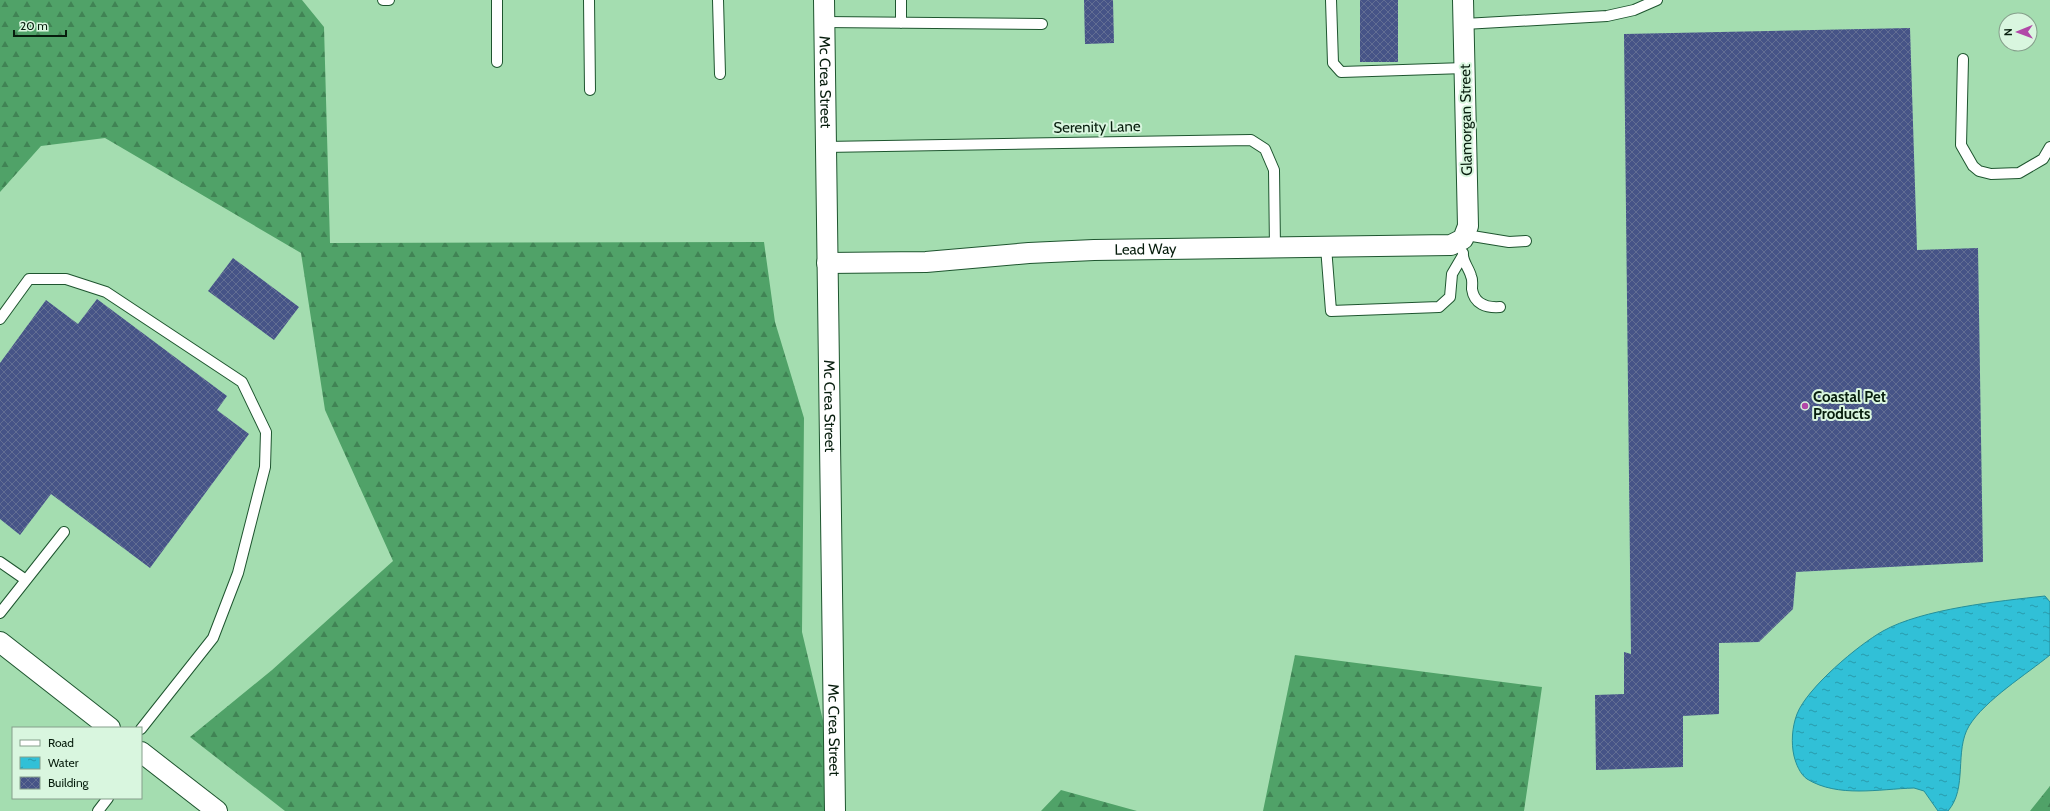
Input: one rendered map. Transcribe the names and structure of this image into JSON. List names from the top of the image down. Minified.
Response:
{"streets":{"street":["Mc Crea Street","Glamorgan Street","Lead Way"],"lane":["Serenity Lane"]},"crossings":[["Mc Crea Street","Serenity Lane"],["Mc Crea Street","Lead Way"],["Glamorgan Street","Lead Way"],["Serenity Lane","Lead Way"]],"places":["Coastal Pet Products"],"legend":["Road","Water","Building"],"scale_bar":"20 m","north":"left"}
